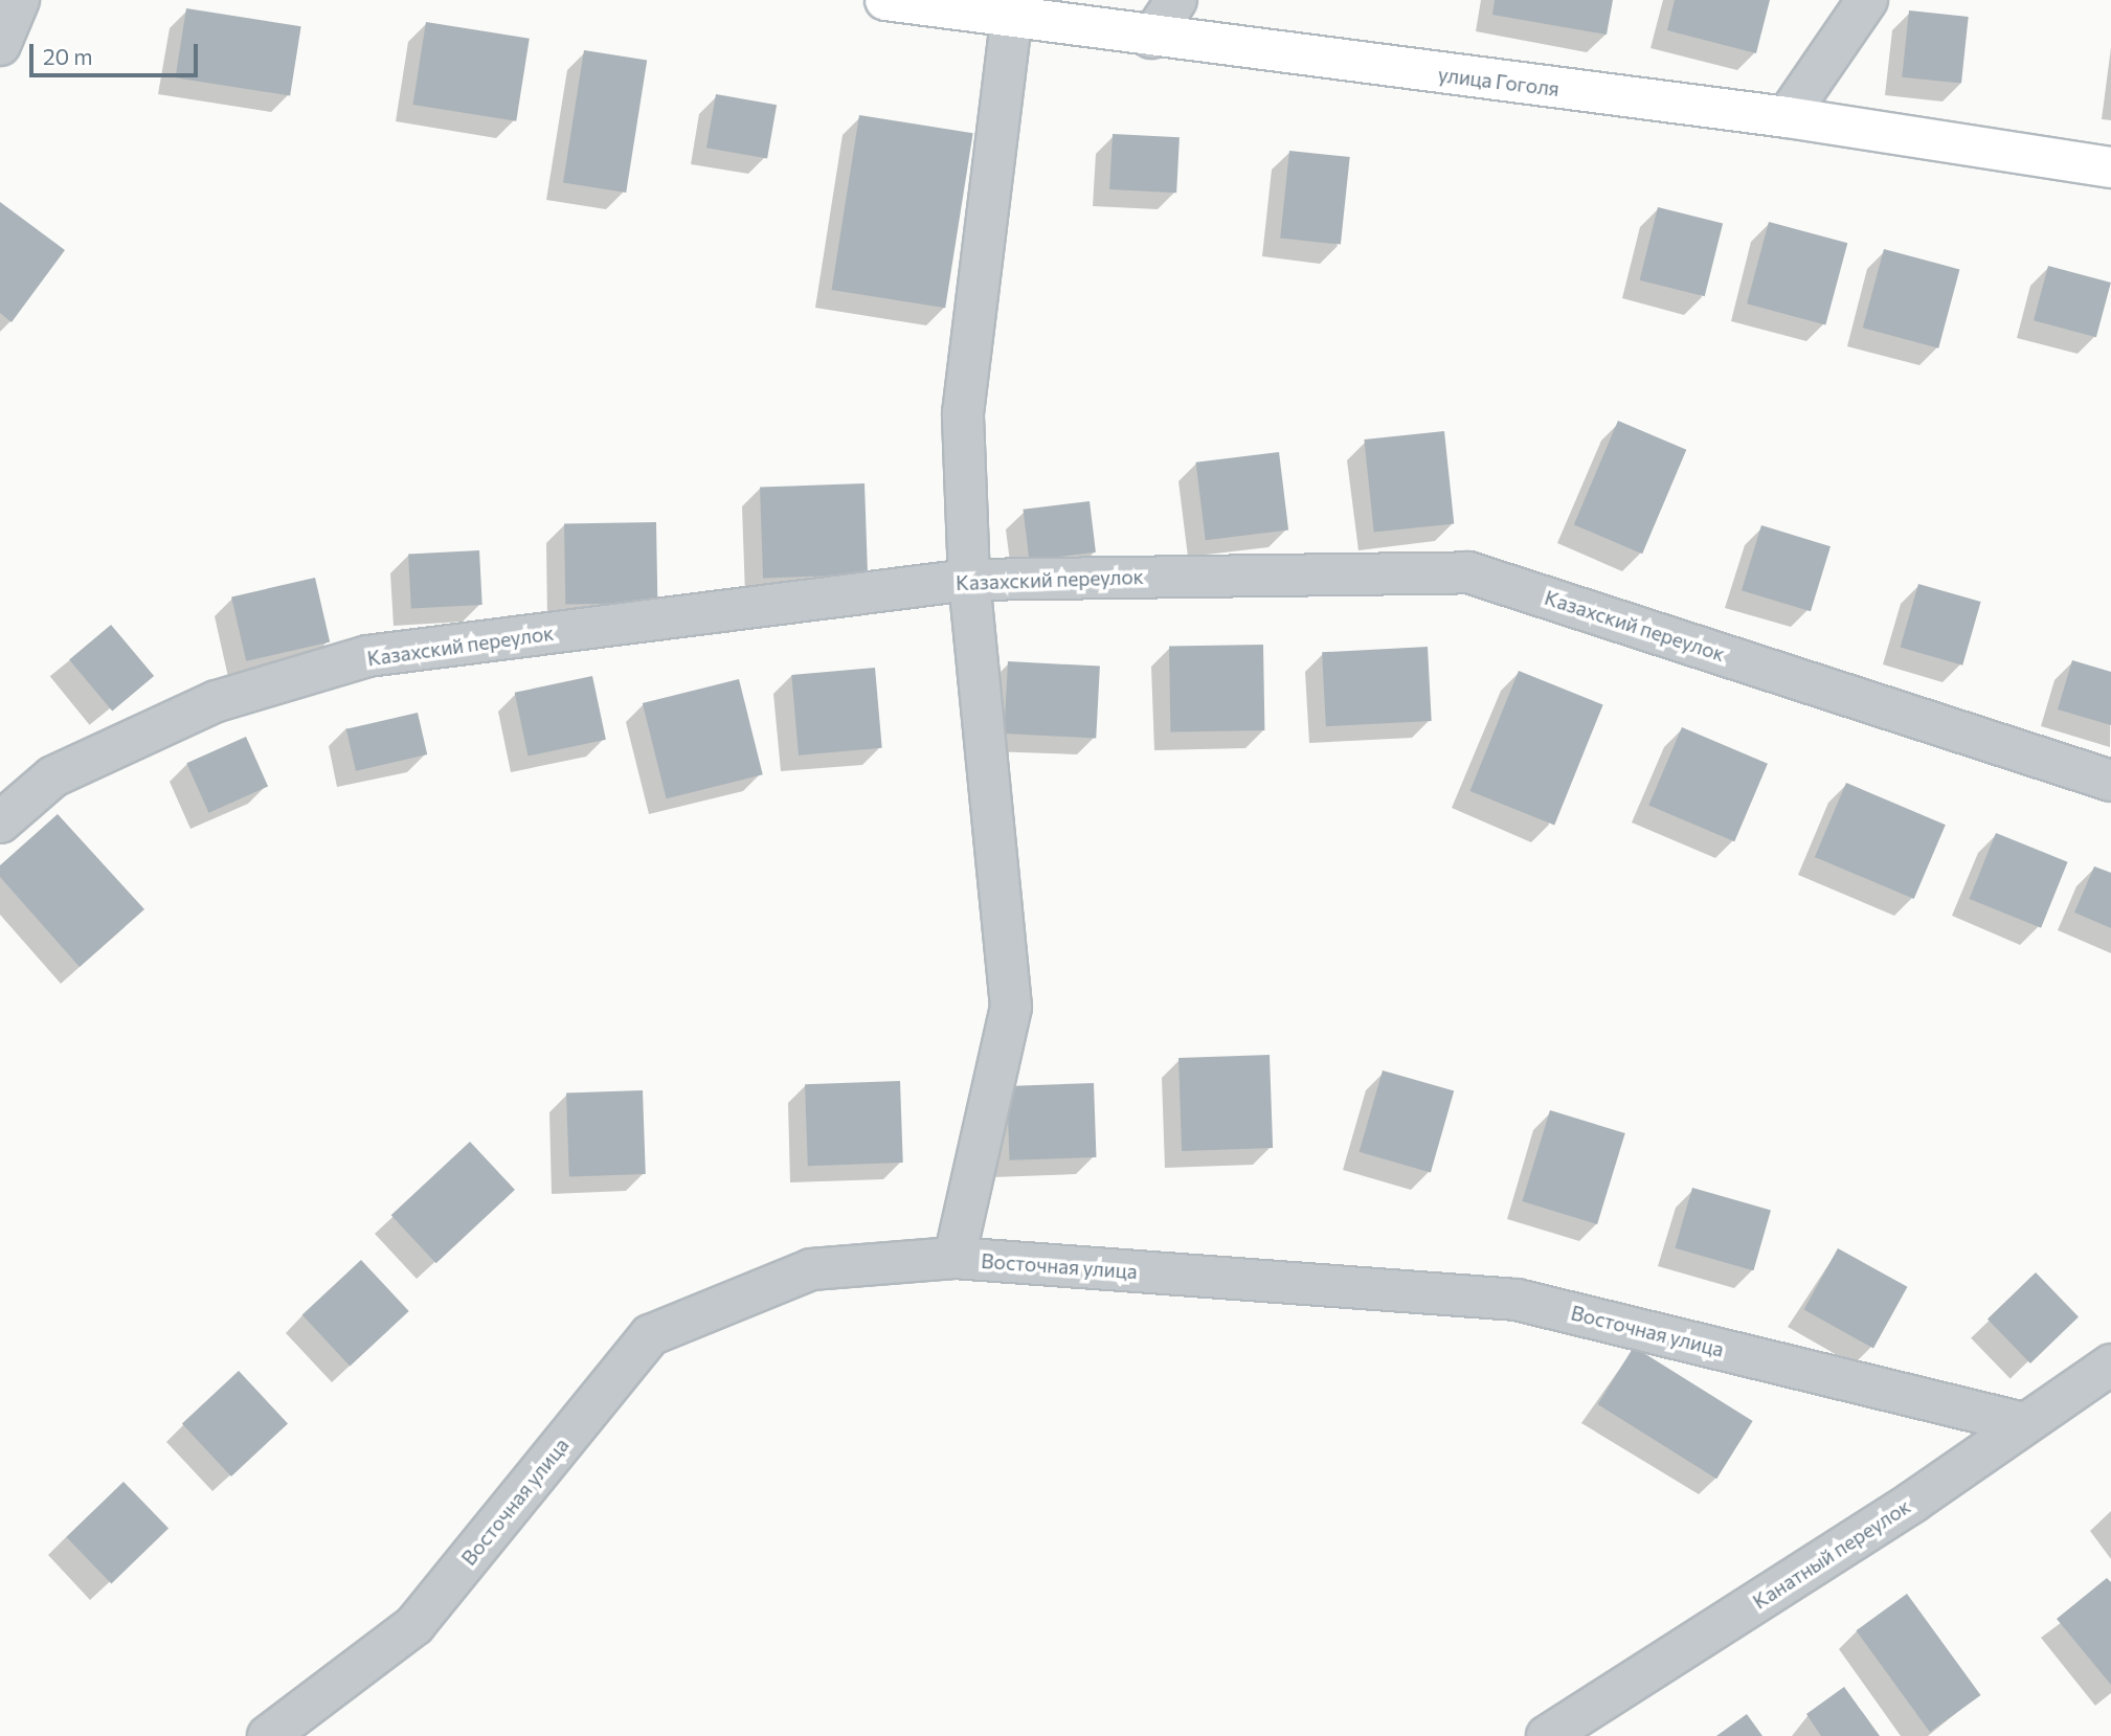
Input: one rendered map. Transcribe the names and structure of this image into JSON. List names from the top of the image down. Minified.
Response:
{"streets":{"street":["улица Гоголя","Казахский переулок","Восточная улица","Канатный переулок"]},"crossings":[["Восточная улица","Канатный переулок"]],"scale_bar":"20 m"}
